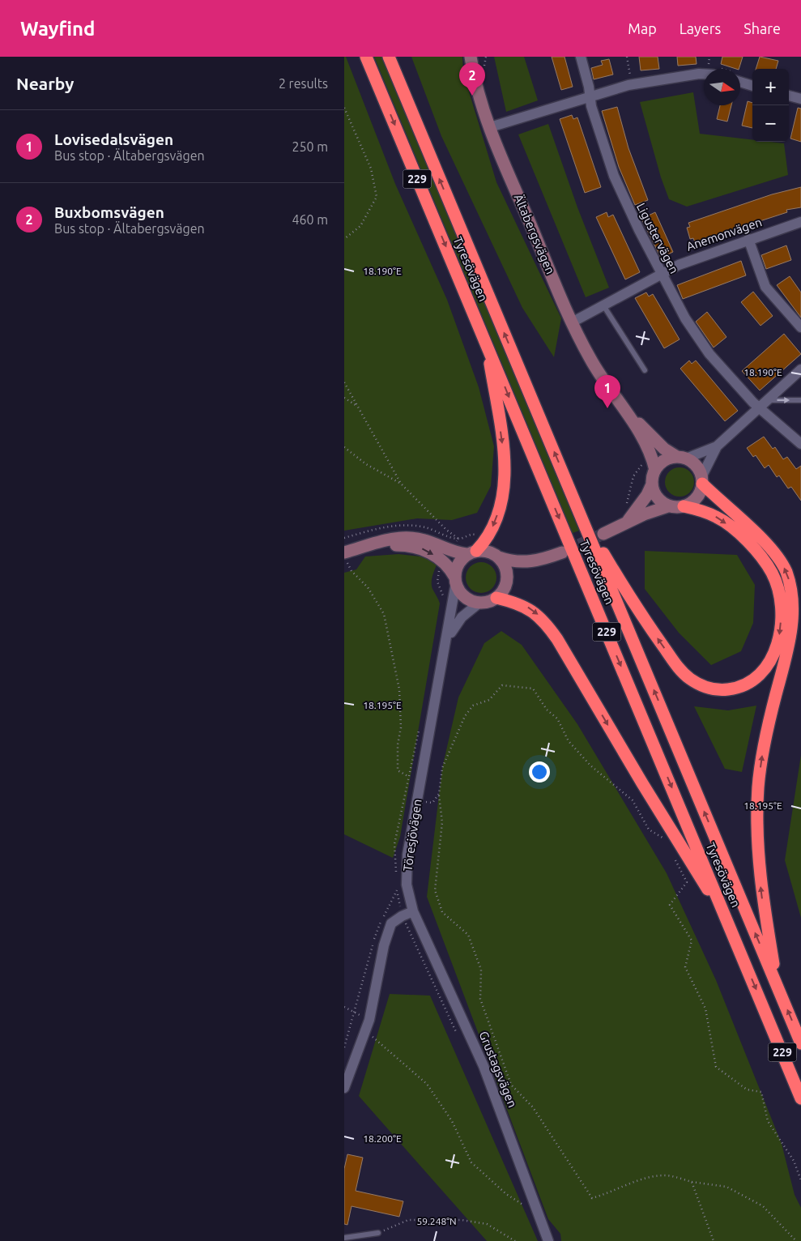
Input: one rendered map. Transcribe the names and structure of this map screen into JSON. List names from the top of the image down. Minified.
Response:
{"streets":{"highway":["229","Tyresövägen"],"street":["Ältabergsvägen","Anemonvägen","Ligustervägen","Töresjövägen","Grustagsvägen"]},"crossings":[["Ältabergsvägen","Anemonvägen"],["Anemonvägen","Ligustervägen"],["Töresjövägen","Grustagsvägen"]],"north":"right","page":{"header":"Wayfind","nav":["Map","Layers","Share"],"heading":["Nearby","2 results"],"pins":["2","1"],"map_buttons":["+","−"],"list":[{"mark":"1","name":"Lovisedalsvägen","note":"Bus stop · Ältabergsvägen","value":"250 m"},{"mark":"2","name":"Buxbomsvägen","note":"Bus stop · Ältabergsvägen","value":"460 m"}]},"coordinates":["18.190°E","18.195°E","18.200°E","59.248°N"]}
